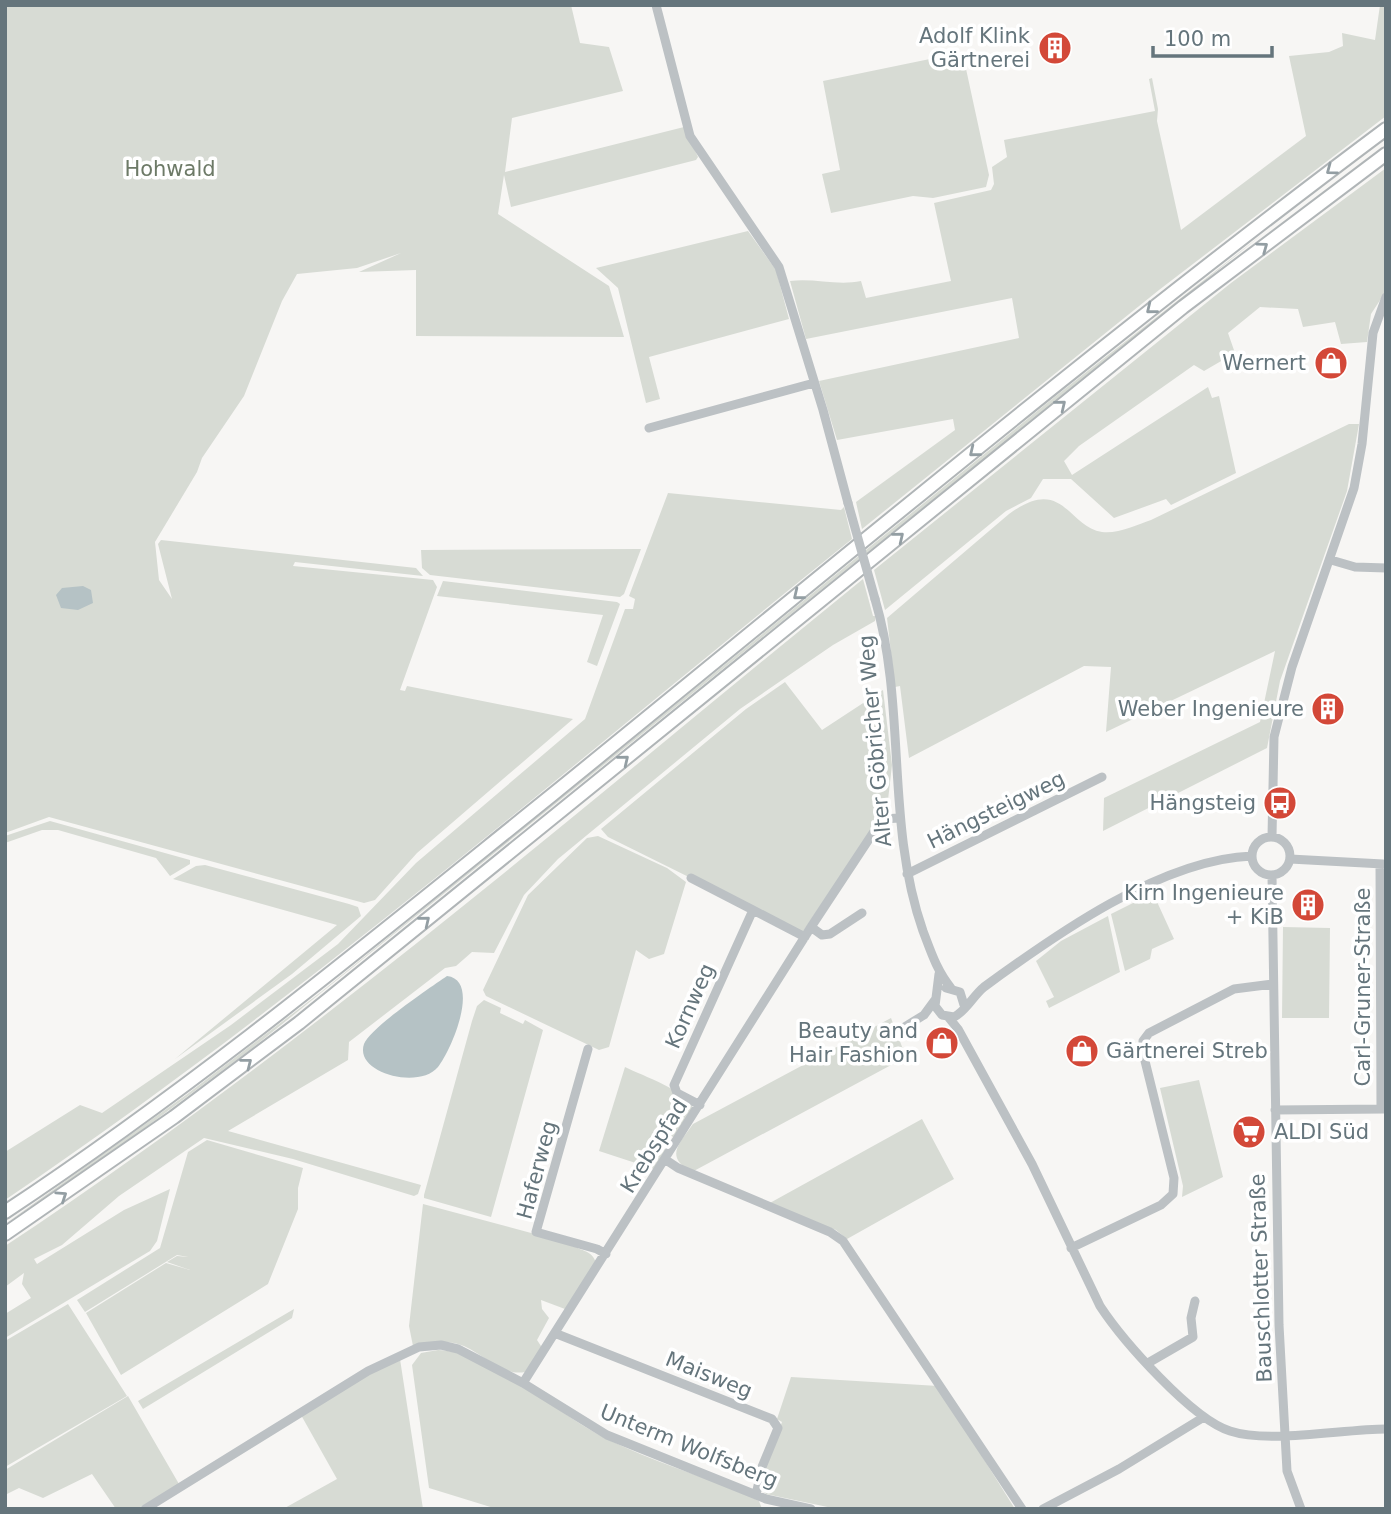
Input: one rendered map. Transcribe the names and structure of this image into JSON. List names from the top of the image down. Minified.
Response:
{"streets":{"street":["Alter Göbricher Weg","Hängsteigweg","Carl-Gruner-Straße","Kornweg","Krebspfad","Haferweg","Bauschlotter Straße","Maisweg","Unterm Wolfsberg"]},"crossings":[["Alter Göbricher Weg","Hängsteigweg"],["Alter Göbricher Weg","Krebspfad"],["Kornweg","Krebspfad"],["Krebspfad","Haferweg"],["Krebspfad","Maisweg"],["Krebspfad","Unterm Wolfsberg"],["Maisweg","Unterm Wolfsberg"]],"parks":["Hohwald"],"places":{"building":["Adolf Klink Gärtnerei","Weber Ingenieure","Kirn Ingenieure + KiB"],"shop":["Wernert","Beauty and Hair Fashion","Gärtnerei Streb"],"bus stop":["Hängsteig"],"supermarket":["ALDI Süd"]},"scale_bar":"100 m"}
